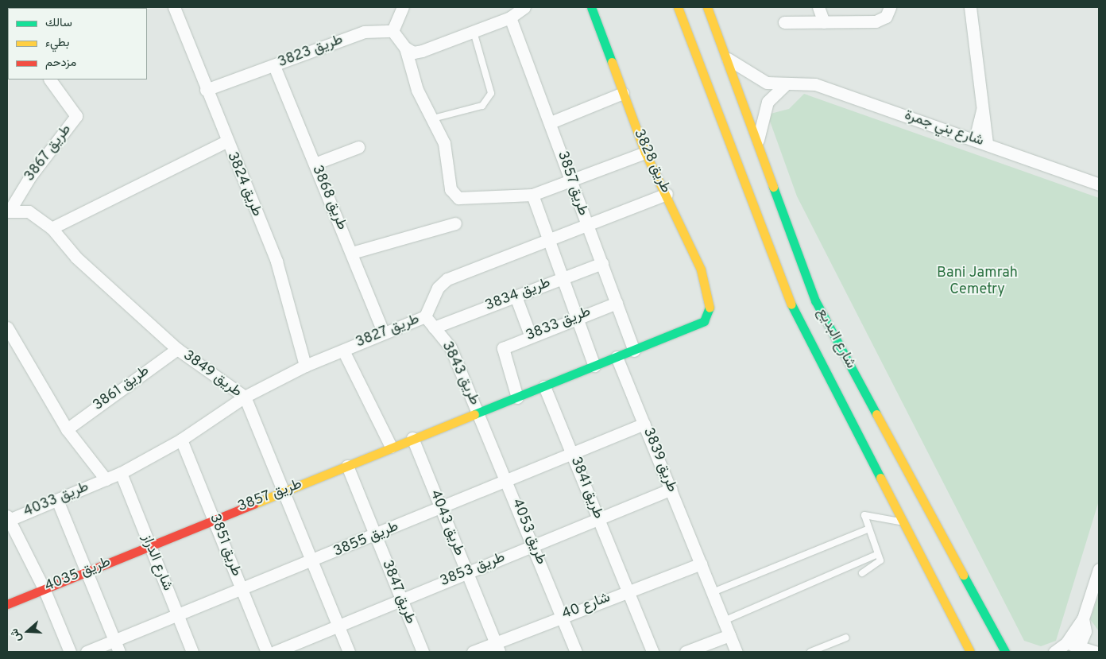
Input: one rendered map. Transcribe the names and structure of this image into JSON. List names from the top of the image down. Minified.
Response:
{"streets":{"main road":["طريق 3828","طريق 3857","شارع البديع","طريق 4035"],"street":["طريق 3823","شارع بني جمرة","طريق 3867","طريق 3824","طريق 3868","طريق 3834","طريق 3833","طريق 3827","طريق 3843","طريق 3849","طريق 3861","طريق 3839","طريق 3841","طريق 4033","طريق 4043","طريق 4053","طريق 3855","طريق 3851","شارع الدراز","طريق 3853","طريق 3847","شارع 40"]},"crossings":[["طريق 3823","طريق 3824"],["طريق 3823","طريق 3868"],["شارع بني جمرة","شارع البديع"],["طريق 3867","طريق 3849"],["طريق 3828","طريق 3857"],["طريق 3828","طريق 3827"],["طريق 3857","طريق 3834"],["طريق 3857","طريق 3833"],["طريق 3857","طريق 3827"],["طريق 3857","طريق 3843"],["طريق 3857","طريق 3849"],["طريق 3857","طريق 3839"],["طريق 3857","طريق 3841"],["طريق 3857","طريق 4043"],["طريق 3857","طريق 4053"],["طريق 3857","طريق 3851"],["طريق 3857","شارع الدراز"],["طريق 3857","طريق 4035"],["طريق 3857","طريق 3847"],["طريق 3824","طريق 3827"],["طريق 3868","طريق 3827"],["طريق 3834","طريق 3843"],["طريق 3827","طريق 3843"],["طريق 3827","طريق 3849"],["طريق 3827","طريق 4033"],["طريق 3827","طريق 3851"],["طريق 3827","شارع الدراز"],["طريق 3843","طريق 4053"],["طريق 3849","طريق 3861"],["طريق 3849","طريق 3855"],["طريق 3849","طريق 3853"],["طريق 3839","طريق 3855"],["طريق 3839","طريق 3853"],["طريق 3839","شارع 40"],["طريق 3841","طريق 3855"],["طريق 3841","طريق 3853"],["طريق 3841","شارع 40"],["طريق 4043","طريق 3855"],["طريق 4043","طريق 3853"],["طريق 4043","شارع 40"],["طريق 4053","طريق 3855"],["طريق 4053","طريق 3853"],["طريق 4053","شارع 40"],["طريق 3855","طريق 3851"],["طريق 3855","شارع الدراز"],["طريق 3855","طريق 3847"],["شارع الدراز","طريق 4035"],["طريق 3853","طريق 3847"]],"parks":["Bani Jamrah Cemetry"],"legend":["سالك","بطيء","مزدحم"],"north":"left"}
